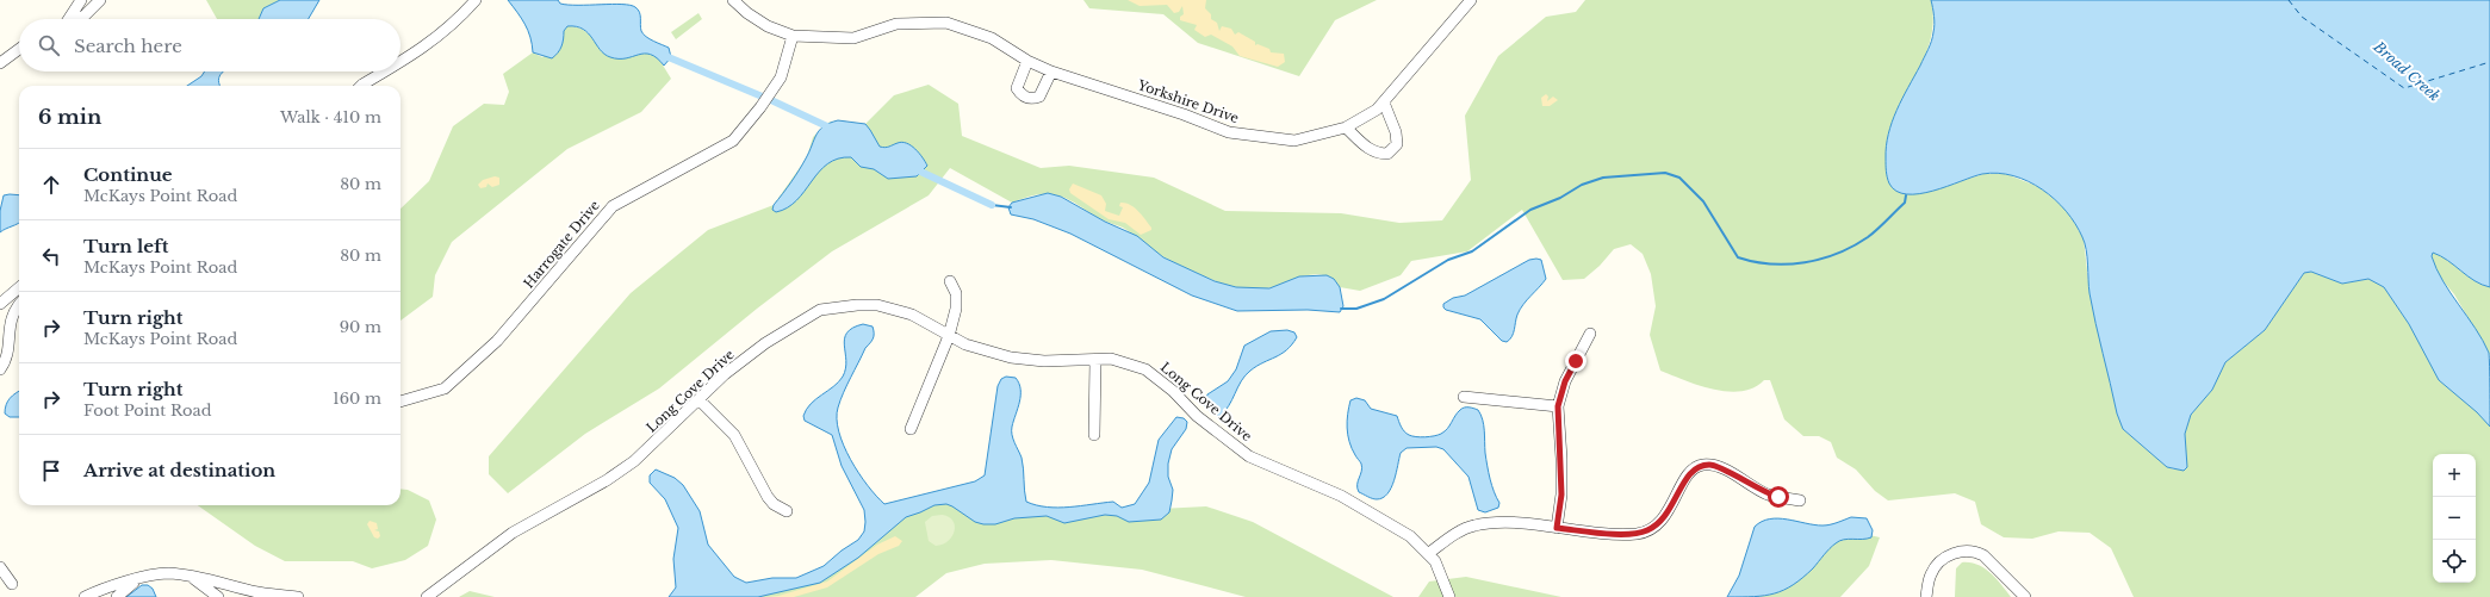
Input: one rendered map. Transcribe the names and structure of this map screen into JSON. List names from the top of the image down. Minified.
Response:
{"streets":{"street":["Yorkshire Drive","Harrogate Drive","Long Cove Drive"]},"crossings":[["Yorkshire Drive","Harrogate Drive"]],"water":["Broad Creek"],"page":{"search":"Search here","heading":["6 min","Walk · 410 m"],"list":[["Continue","McKays Point Road","80 m"],["Turn left","McKays Point Road","80 m"],["Turn right","McKays Point Road","90 m"],["Turn right","Foot Point Road","160 m"],"Arrive at destination"],"map_buttons":["+","−"]}}
